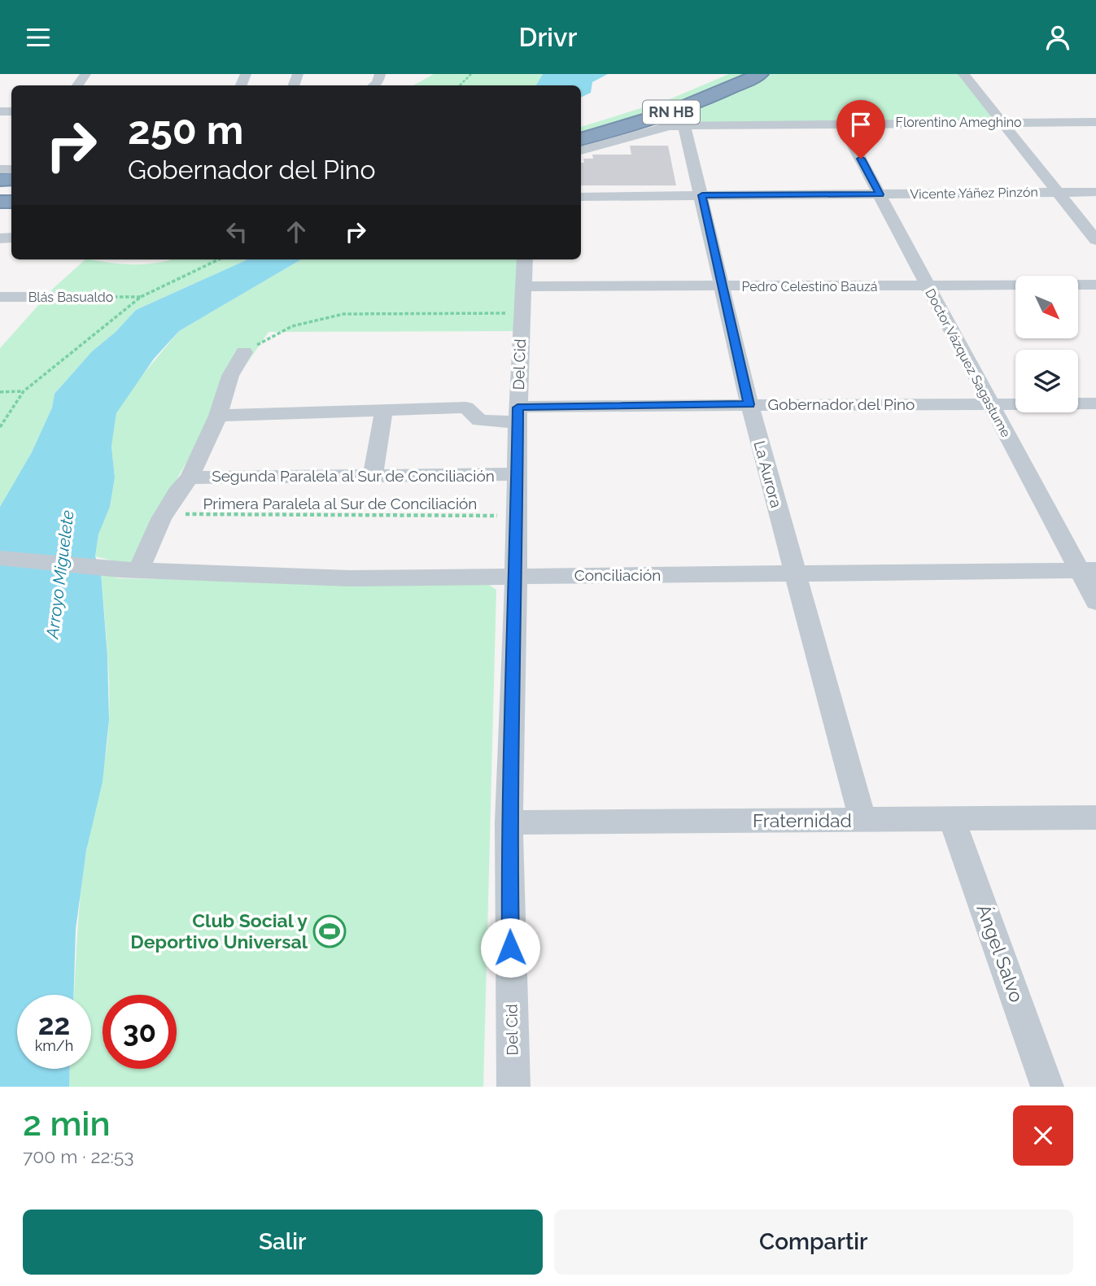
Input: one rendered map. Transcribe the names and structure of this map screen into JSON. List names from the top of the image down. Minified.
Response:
{"streets":{"highway":["RN HB"],"street":["Florentino Ameghino","Vicente Yáñez Pinzón","Pedro Celestino Bauzá","Blás Basualdo","Doctor Vázquez Sagastume","Del Cid","Gobernador del Pino","La Aurora","Segunda Paralela al Sur de Conciliación","Conciliación","Fraternidad","Ángel Salvo"],"path":["Primera Paralela al Sur de Conciliación"]},"crossings":[["Florentino Ameghino","Doctor Vázquez Sagastume"],["Florentino Ameghino","La Aurora"],["Vicente Yáñez Pinzón","Doctor Vázquez Sagastume"],["Vicente Yáñez Pinzón","La Aurora"],["Pedro Celestino Bauzá","Doctor Vázquez Sagastume"],["Pedro Celestino Bauzá","Del Cid"],["Pedro Celestino Bauzá","La Aurora"],["Doctor Vázquez Sagastume","Gobernador del Pino"],["Doctor Vázquez Sagastume","Conciliación"],["Del Cid","Gobernador del Pino"],["Del Cid","Segunda Paralela al Sur de Conciliación"],["Del Cid","Primera Paralela al Sur de Conciliación"],["Del Cid","Conciliación"],["Del Cid","Fraternidad"],["Gobernador del Pino","La Aurora"],["La Aurora","Conciliación"],["La Aurora","Fraternidad"],["Fraternidad","Ángel Salvo"]],"water":["Arroyo Miguelete"],"places":{"sports":["Club Social y Deportivo Universal"]},"north":"bottom right","page":{"header":"Drivr","turn":["250 m","Gobernador del Pino"],"speed":"22 km/h","limit":"30","heading":["2 min","700 m · 22:53"],"buttons":["Salir","Compartir"]}}
